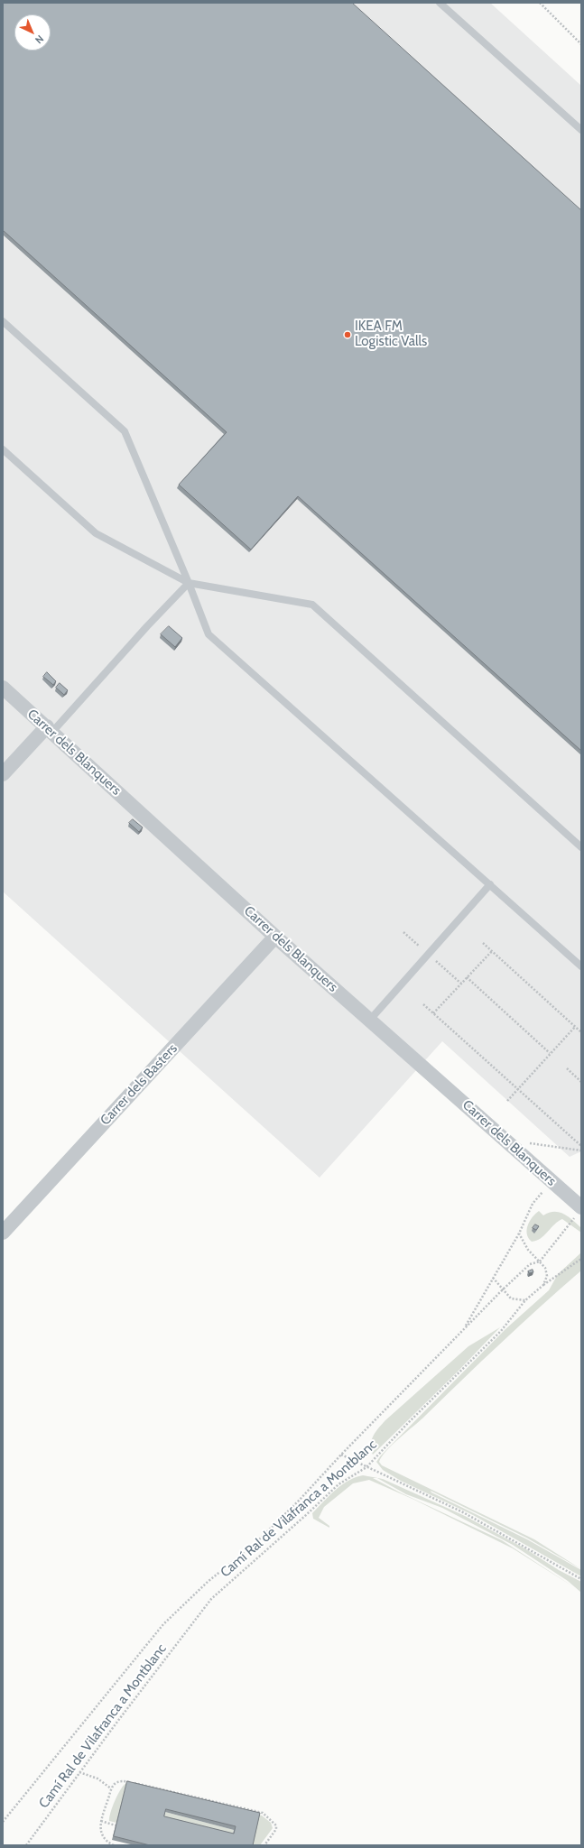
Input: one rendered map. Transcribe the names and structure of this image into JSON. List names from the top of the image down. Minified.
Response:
{"streets":{"street":["Carrer dels Blanquers","Carrer dels Basters"],"path":["Camí Ral de Vilafranca a Montblanc"]},"crossings":[["Carrer dels Blanquers","Carrer dels Basters"]],"places":["IKEA FM Logistic Valls"],"north":"bottom right"}
